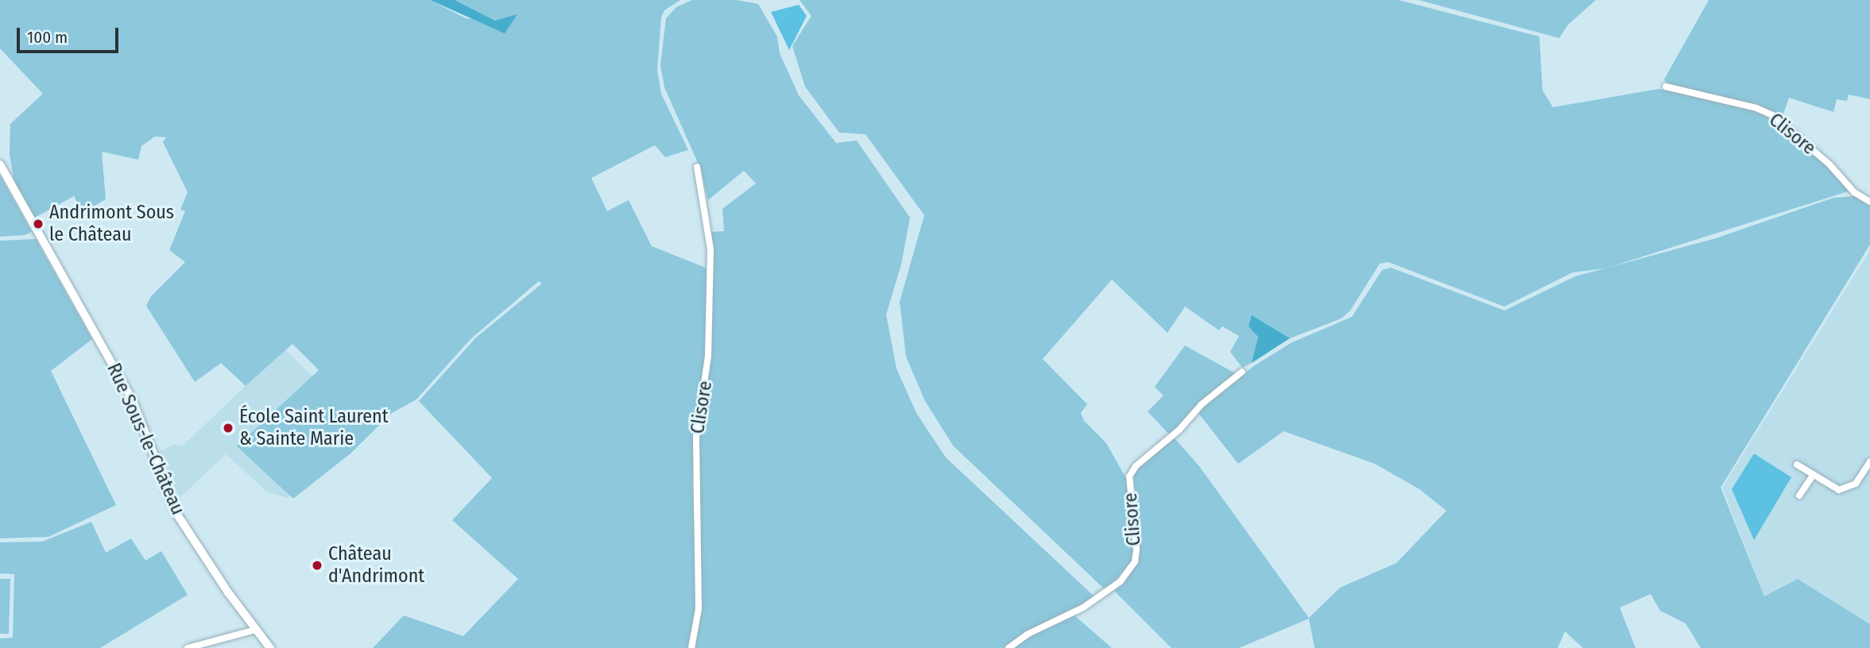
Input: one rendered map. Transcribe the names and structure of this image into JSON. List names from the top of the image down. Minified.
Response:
{"streets":{"street":["Clisore","Rue Sous-le-Château"]},"places":["Andrimont Sous le Château","École Saint Laurent & Sainte Marie","Château d'Andrimont"],"scale_bar":"100 m"}
